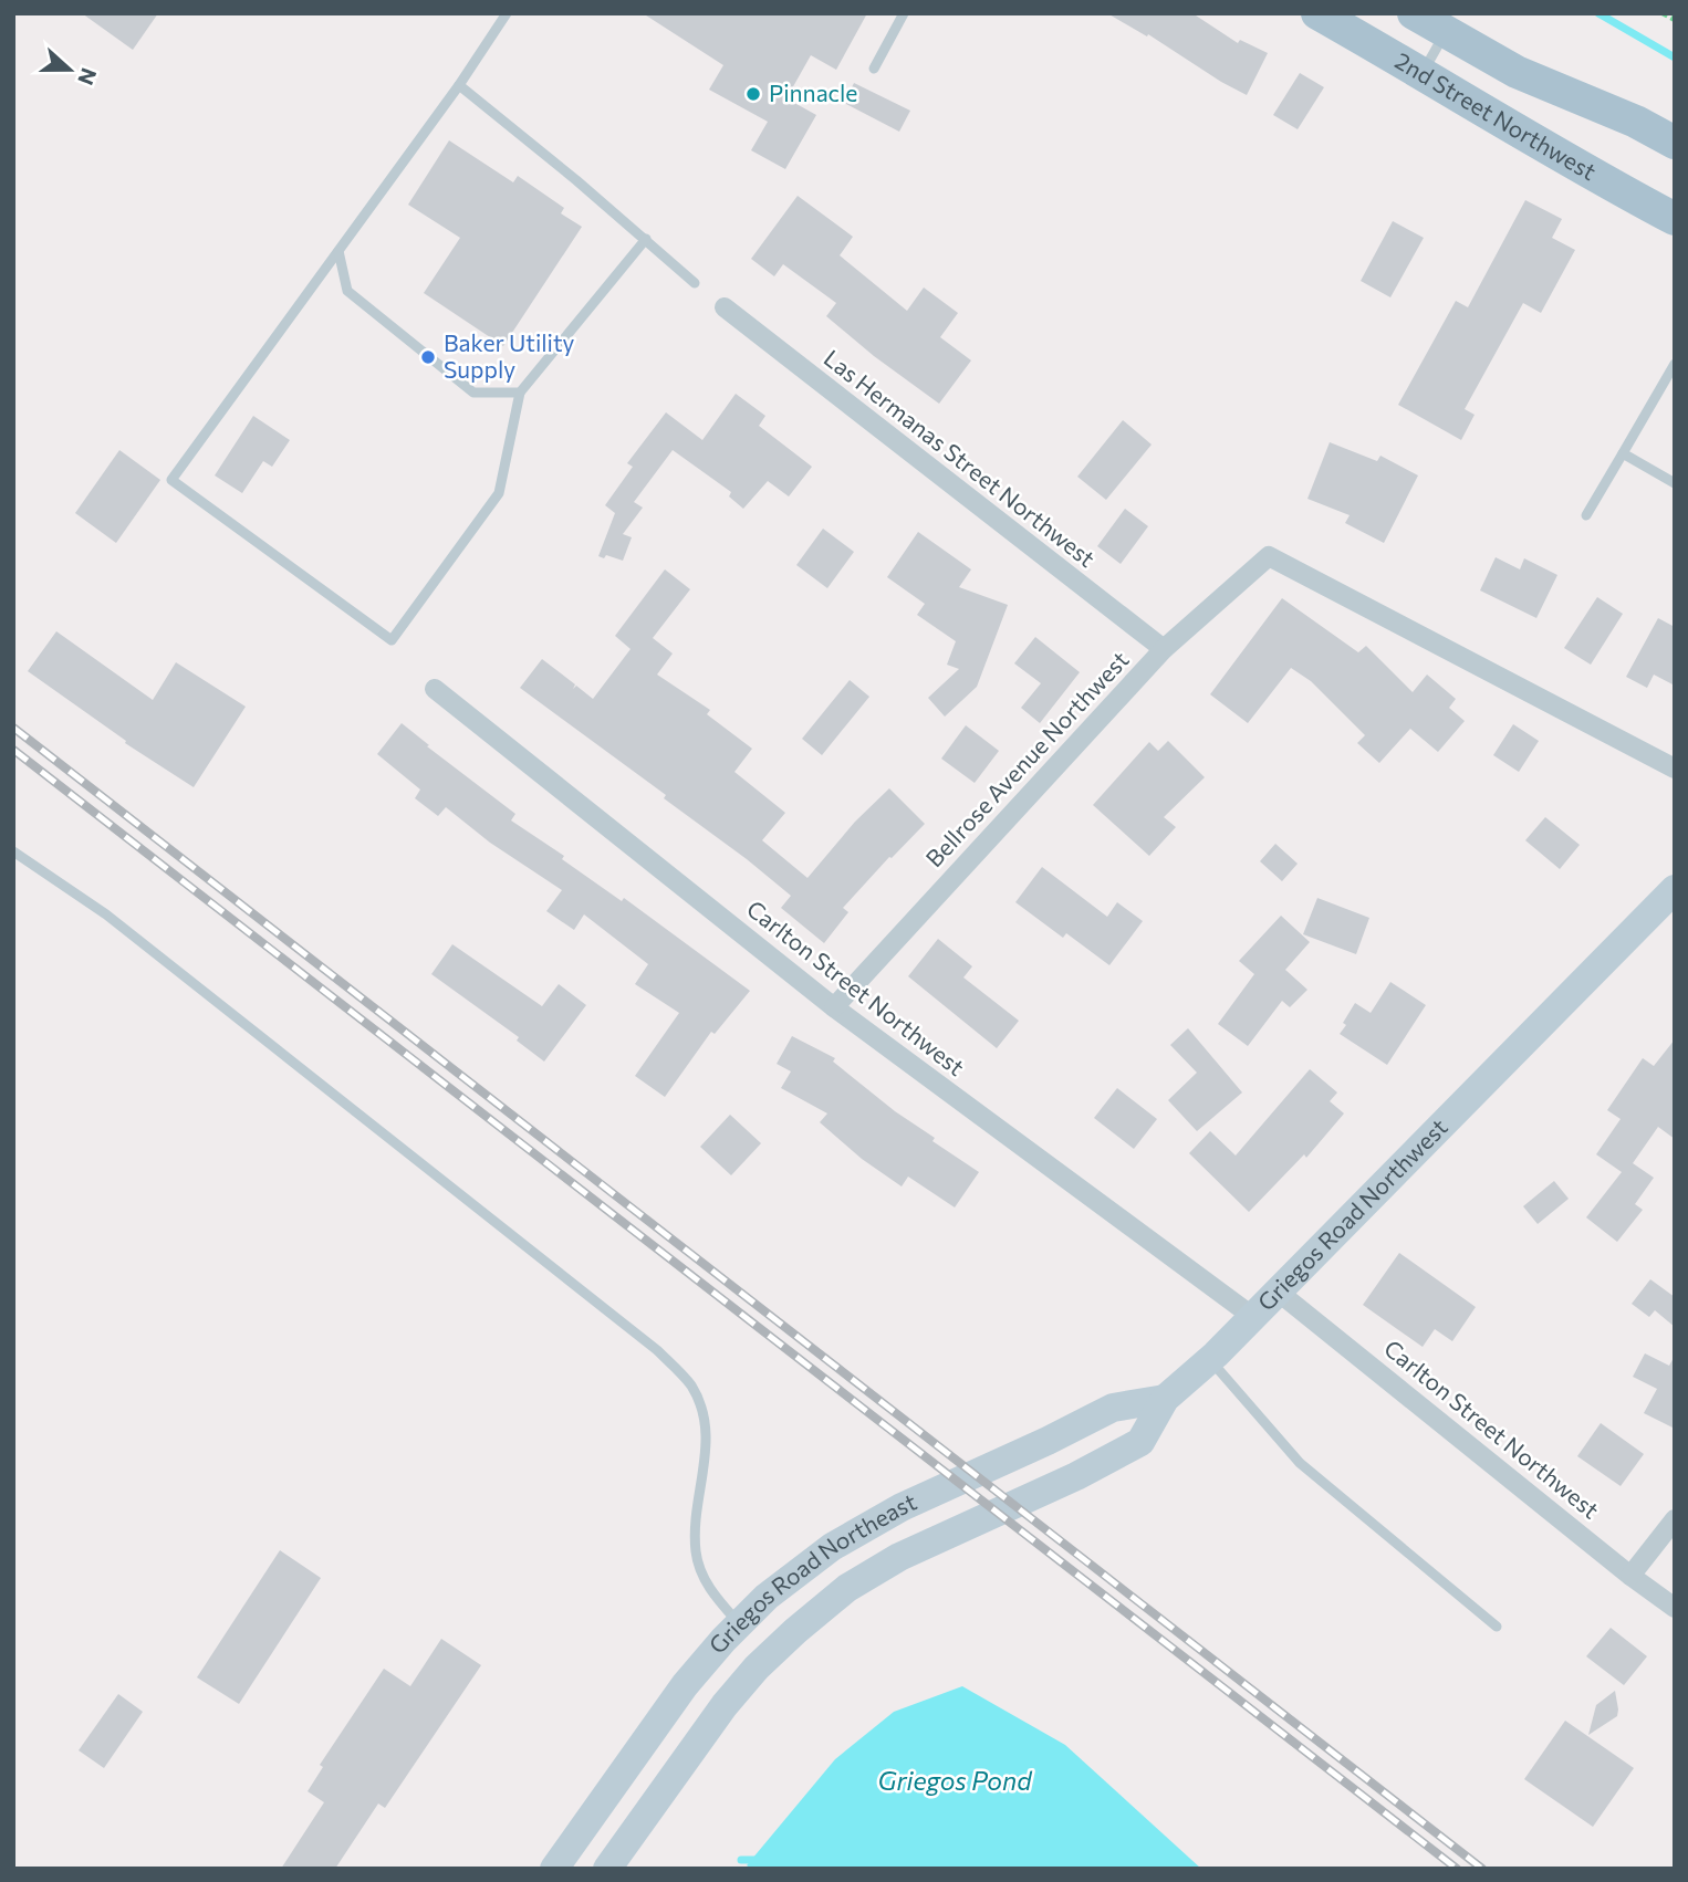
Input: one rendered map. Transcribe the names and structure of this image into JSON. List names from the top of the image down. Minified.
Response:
{"streets":{"main road":["2nd Street Northwest","Griegos Road Northwest","Griegos Road Northeast"],"street":["Las Hermanas Street Northwest","Bellrose Avenue Northwest","Carlton Street Northwest"]},"crossings":[["Las Hermanas Street Northwest","Bellrose Avenue Northwest"],["Bellrose Avenue Northwest","Carlton Street Northwest"],["Carlton Street Northwest","Griegos Road Northwest"],["Griegos Road Northwest","Griegos Road Northeast"]],"water":["Griegos Pond"],"places":["Pinnacle","Baker Utility Supply"],"north":"right"}
